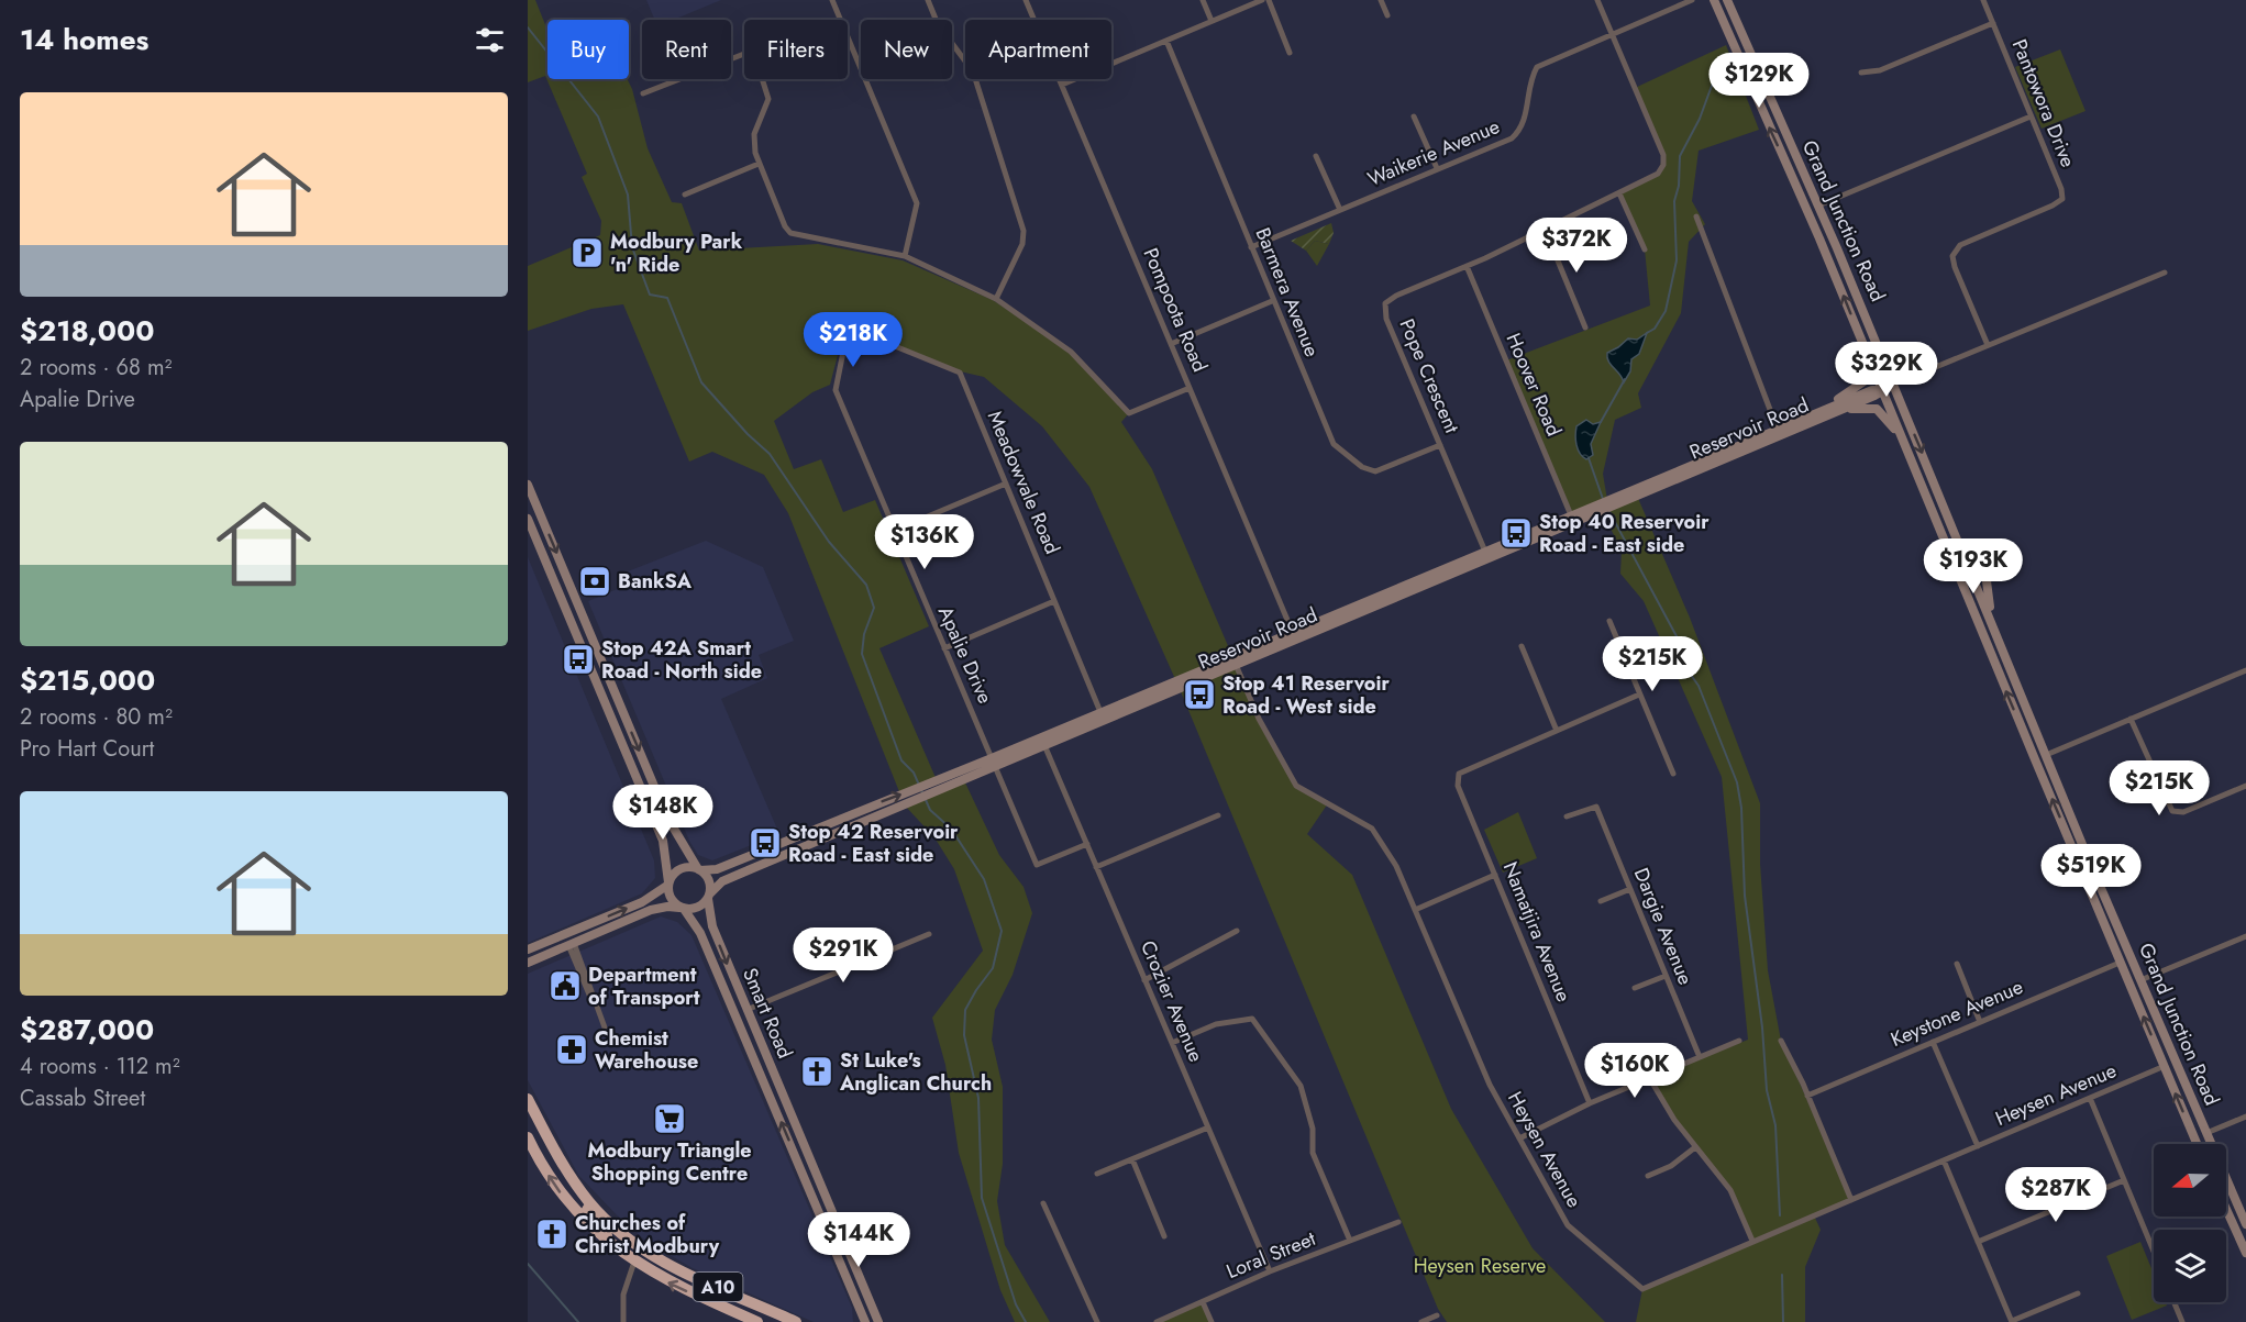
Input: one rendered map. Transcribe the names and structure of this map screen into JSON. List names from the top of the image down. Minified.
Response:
{"streets":{"highway":["A10"],"main road":["Grand Junction Road","Reservoir Road","Smart Road"],"street":["Pantowora Drive","Waikerie Avenue","Barmera Avenue","Pompoota Road","Pope Crescent","Hoover Road","Meadowvale Road","Apalie Drive","Dargie Avenue","Namatjira Avenue","Crozier Avenue","Keystone Avenue","Heysen Avenue","Loral Street"]},"crossings":[["Waikerie Avenue","Barmera Avenue"],["Waikerie Avenue","Pope Crescent"],["Grand Junction Road","Reservoir Road"],["Grand Junction Road","Keystone Avenue"],["Grand Junction Road","Heysen Avenue"],["Barmera Avenue","Pope Crescent"],["Pompoota Road","Reservoir Road"],["Pope Crescent","Hoover Road"],["Pope Crescent","Reservoir Road"],["Hoover Road","Reservoir Road"],["Reservoir Road","Meadowvale Road"],["Reservoir Road","Apalie Drive"],["Reservoir Road","Crozier Avenue"],["Reservoir Road","Smart Road"],["Reservoir Road","Heysen Avenue"],["Meadowvale Road","Apalie Drive"],["Apalie Drive","Crozier Avenue"],["Crozier Avenue","Loral Street"]],"parks":["Heysen Reserve"],"places":{"parking":["Modbury Park 'n' Ride"],"bus stop":["Stop 40 Reservoir Road - East side","Stop 42A Smart Road - North side","Stop 41 Reservoir Road - West side","Stop 42 Reservoir Road - East side"],"bank":["BankSA"],"public building":["Department of Transport"],"pharmacy":["Chemist Warehouse"],"church":["St Luke's Anglican Church","Churches of Christ Modbury"],"supermarket":["Modbury Triangle Shopping Centre"]},"north":"left","page":{"heading":"14 homes","chip":["Buy","Rent","Filters","New","Apartment"],"price":["$129K","$372K","$218K","$329K","$136K","$193K","$215K","$215K","$148K","$519K","$291K","$160K","$287K","$144K"],"list":[{"name":"$218,000","note":"2 rooms · 68 m² · Apalie Drive"},{"name":"$215,000","note":"2 rooms · 80 m² · Pro Hart Court"},{"name":"$287,000","note":"4 rooms · 112 m² · Cassab Street"}]}}
